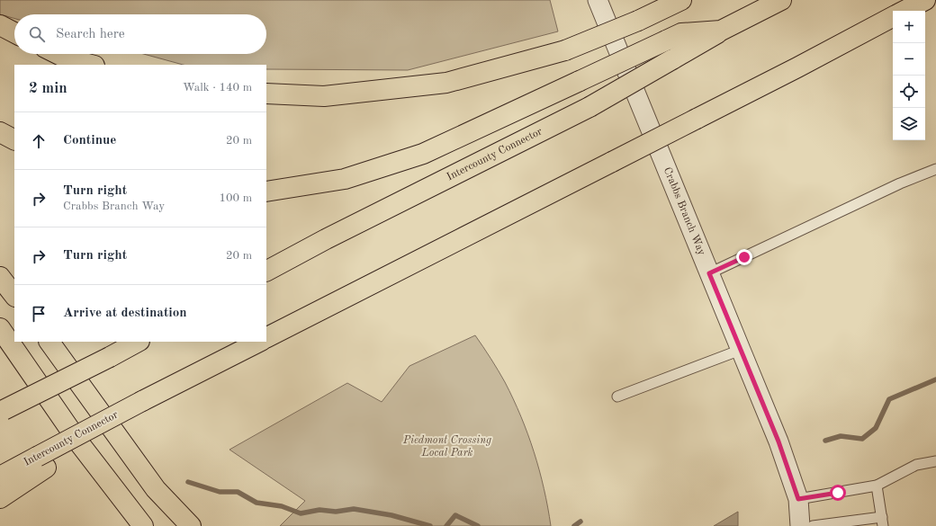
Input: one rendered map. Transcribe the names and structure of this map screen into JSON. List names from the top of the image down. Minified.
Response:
{"streets":{"highway":["Intercounty Connector"],"street":["Crabbs Branch Way"]},"parks":["Piedmont Crossing Local Park"],"page":{"map_buttons":["+","−"],"search":"Search here","heading":["2 min","Walk · 140 m"],"list":[["Continue","20 m"],["Turn right","Crabbs Branch Way","100 m"],["Turn right","20 m"],"Arrive at destination"]}}
